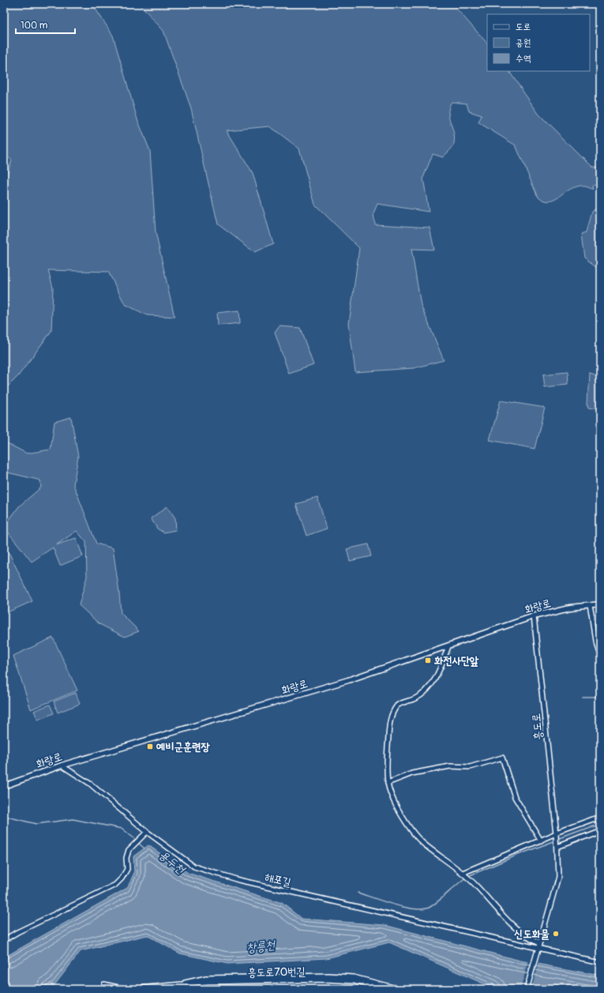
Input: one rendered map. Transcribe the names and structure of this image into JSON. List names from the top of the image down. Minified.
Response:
{"streets":{"main road":["화랑로"],"street":["흥도로","해포길","흥도로70번길"]},"crossings":[["화랑로","흥도로"],["화랑로","해포길"]],"water":["용두천","창릉천"],"places":{"transit":["화전사단앞","예비군훈련장"],"other":["신도화물"]},"legend":["도로","공원","수역"],"scale_bar":"100 m"}
